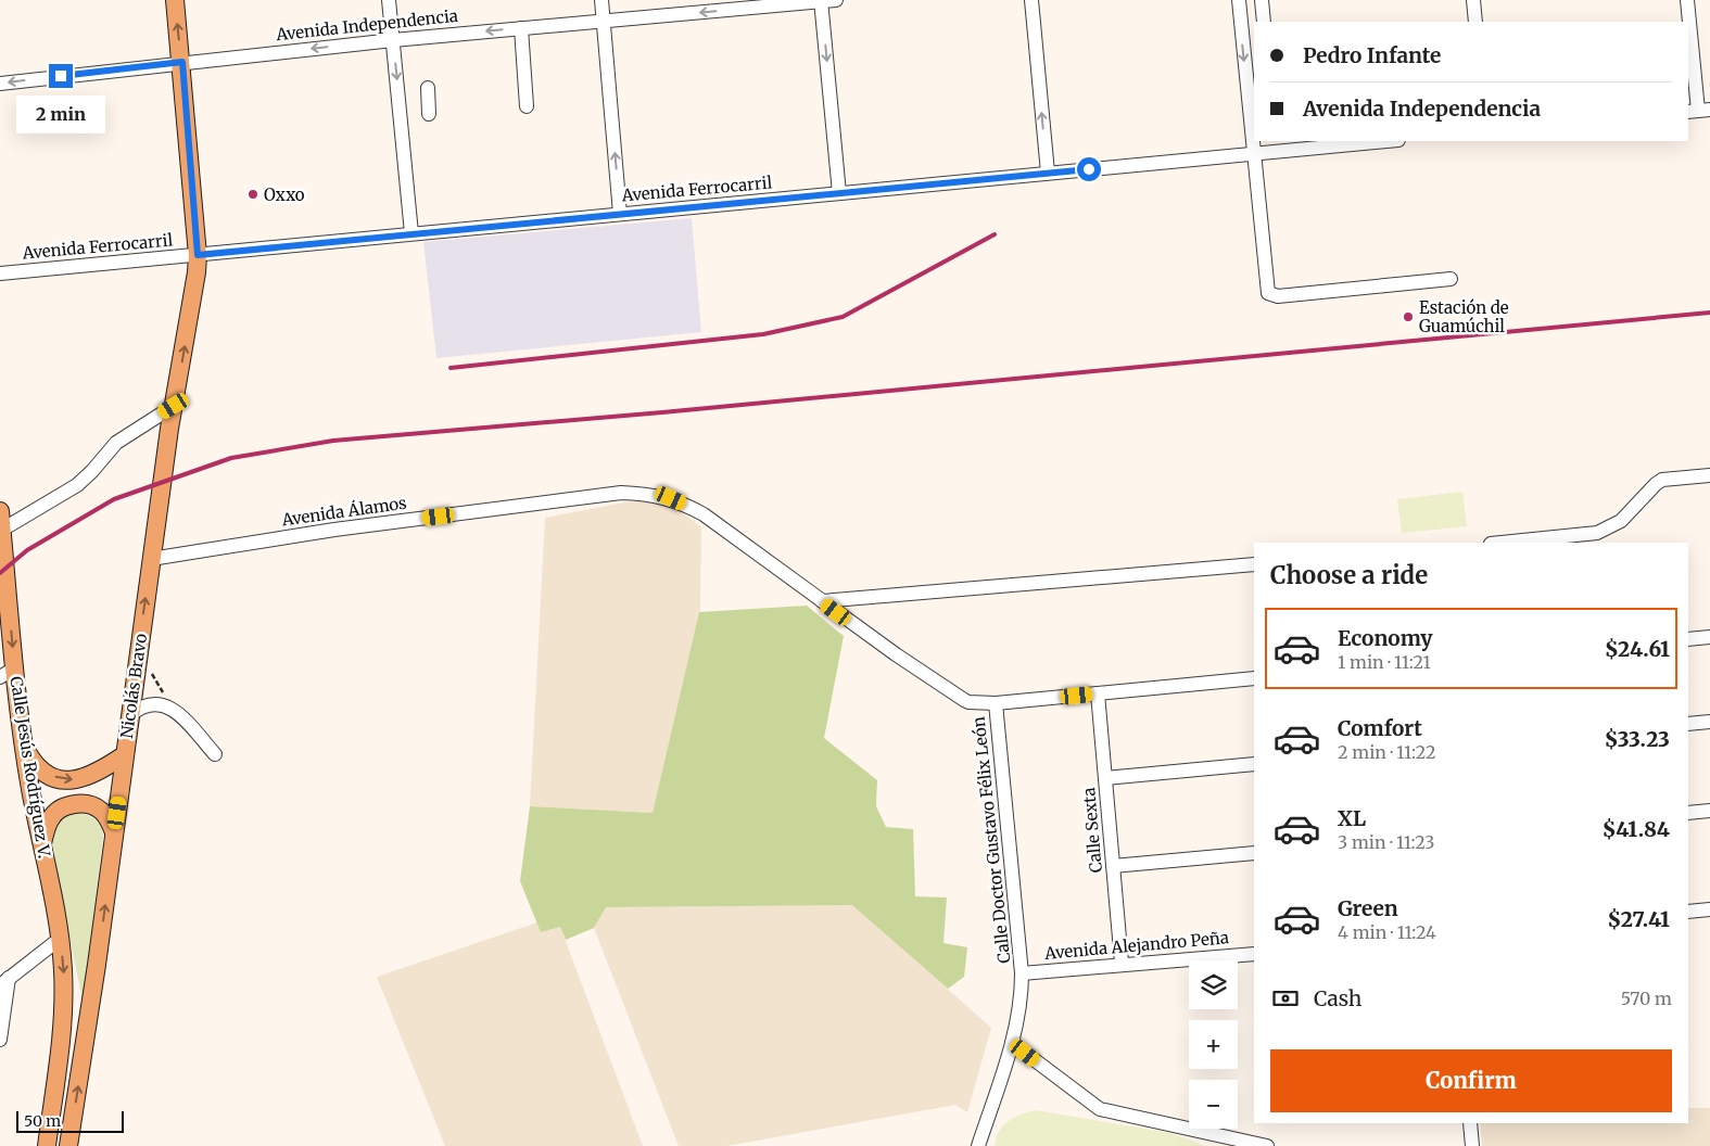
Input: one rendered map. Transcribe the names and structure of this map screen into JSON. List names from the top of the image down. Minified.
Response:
{"streets":{"main road":["Nicolás Bravo","Calle Jesús Rodríguez V."],"street":["Avenida Independencia","Avenida Ferrocarril","Avenida Álamos","Calle Sexta","Calle Doctor Gustavo Félix León","Avenida Alejandro Peña"]},"crossings":[["Avenida Independencia","Nicolás Bravo"],["Avenida Ferrocarril","Nicolás Bravo"],["Avenida Álamos","Nicolás Bravo"],["Avenida Álamos","Calle Sexta"],["Avenida Álamos","Calle Doctor Gustavo Félix León"],["Calle Sexta","Avenida Alejandro Peña"],["Calle Doctor Gustavo Félix León","Avenida Alejandro Peña"]],"one_way":["Avenida Independencia","Nicolás Bravo","Calle Jesús Rodríguez V."],"places":["Oxxo","Estación de Guamúchil"],"scale_bar":"50 m","page":{"banner":["Pedro Infante","Avenida Independencia"],"bubble":"2 min","heading":"Choose a ride","list":[{"name":"Economy","note":"1 min · 11:21","value":"$24.61"},{"name":"Comfort","note":"2 min · 11:22","value":"$33.23"},{"name":"XL","note":"3 min · 11:23","value":"$41.84"},{"name":"Green","note":"4 min · 11:24","value":"$27.41"}],"map_buttons":["+","−"],"pay":["Cash","570 m"],"buttons":"Confirm","scale":"50 m"}}
